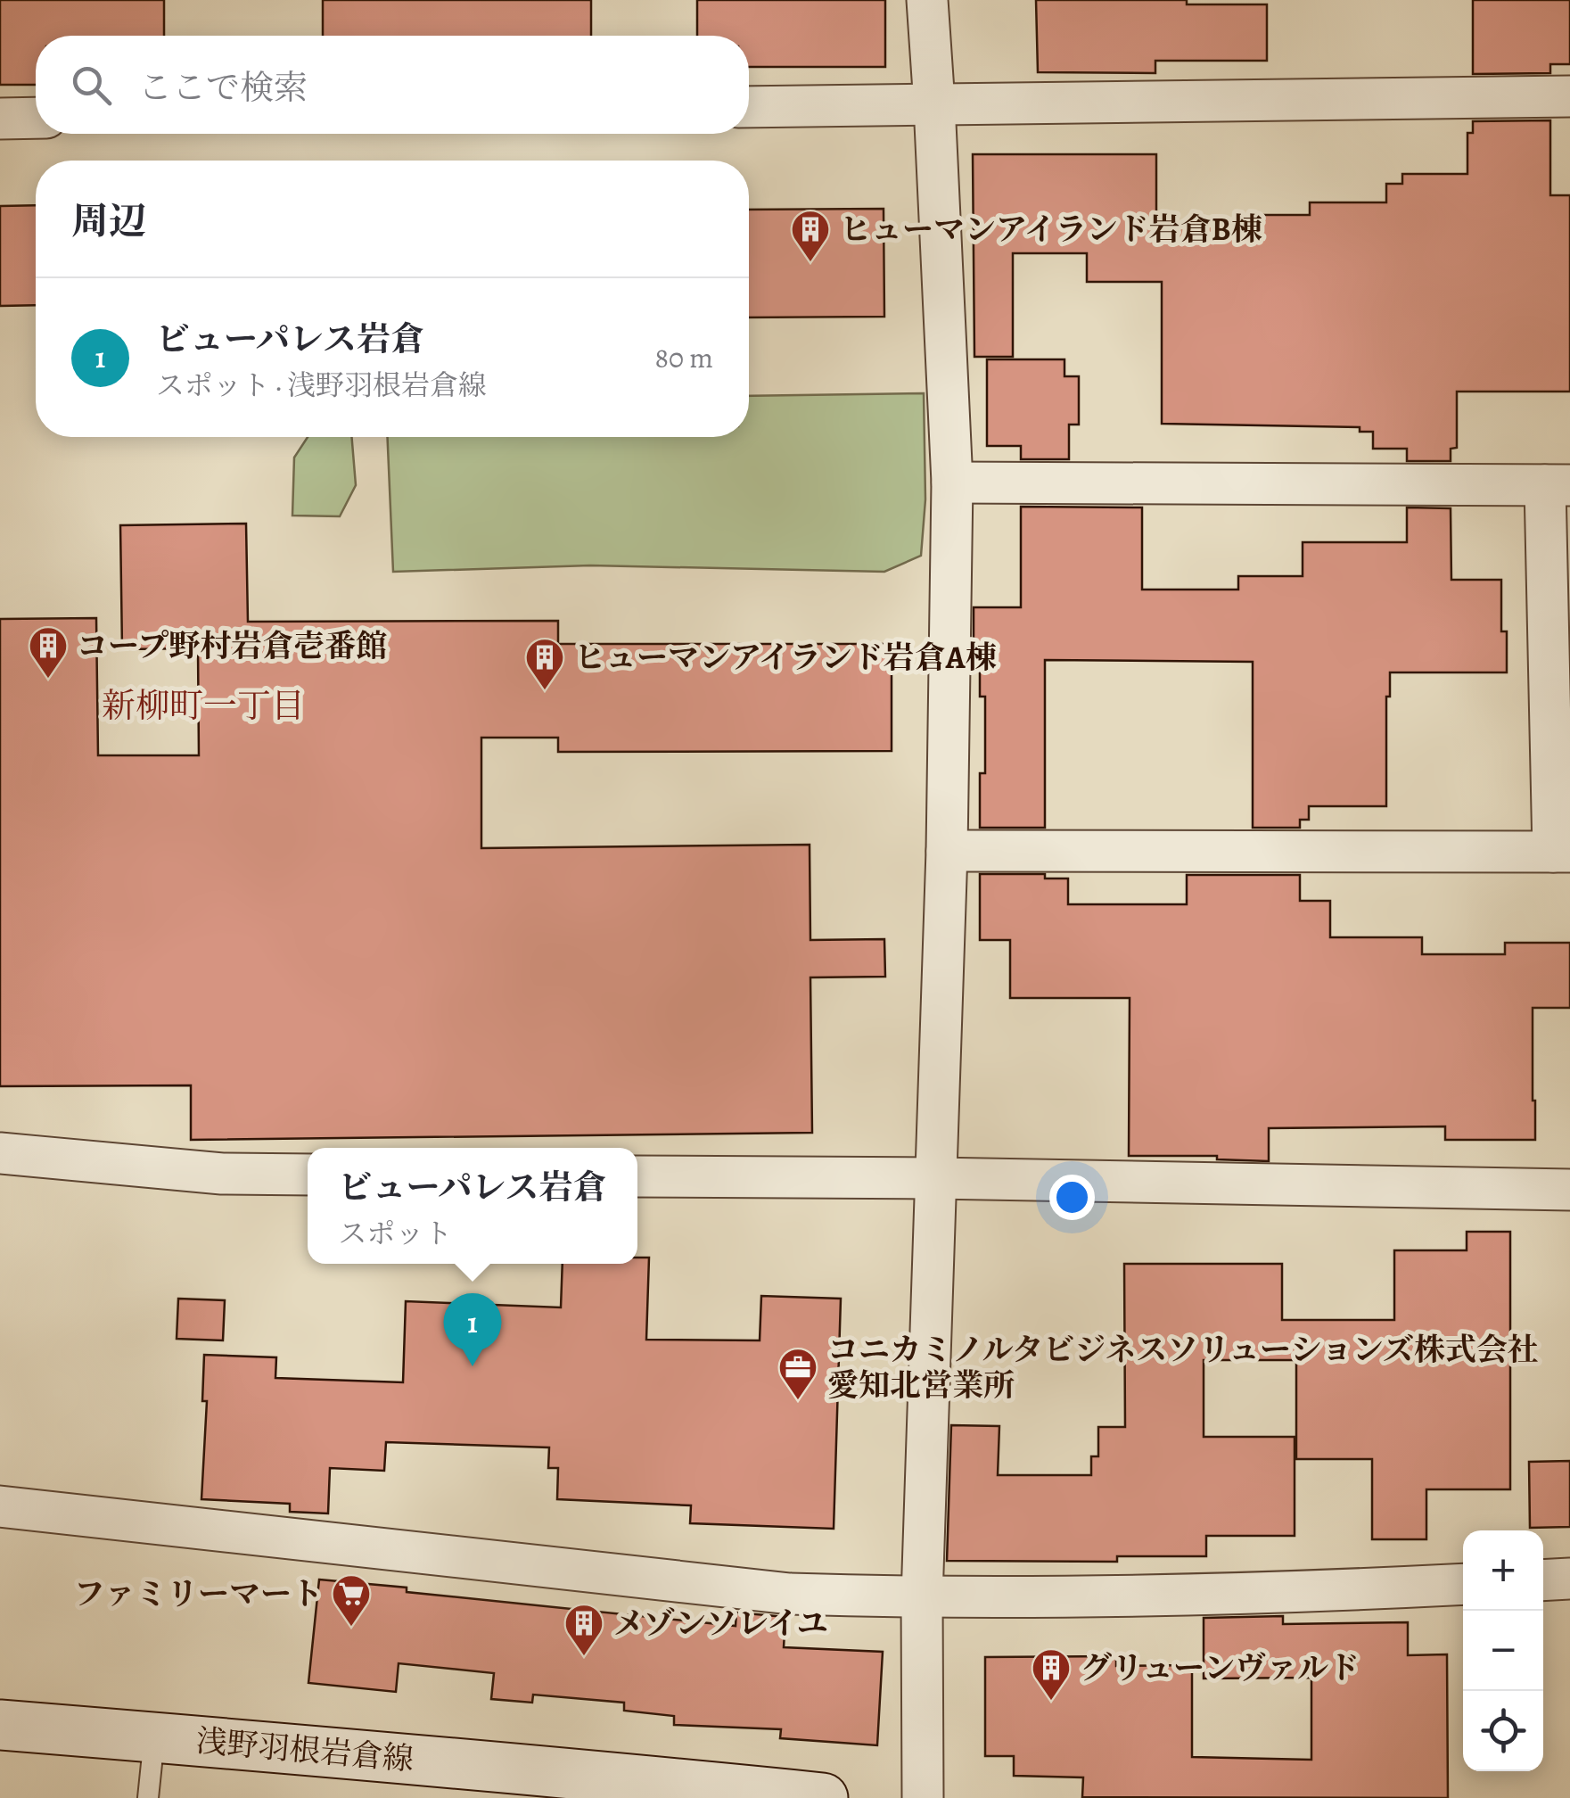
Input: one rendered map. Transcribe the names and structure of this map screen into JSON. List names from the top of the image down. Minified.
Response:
{"streets":{"main road":["浅野羽根岩倉線"]},"districts":["新柳町一丁目"],"places":{"building":["ヒューマンアイランド岩倉B棟","コープ野村岩倉壱番館","ヒューマンアイランド岩倉A棟","メゾンソレイユ","グリューンヴァルド"],"office":["コニカミノルタビジネスソリューションズ株式会社 愛知北営業所"],"supermarket":["ファミリーマート"]},"page":{"search":"ここで検索","heading":"周辺","list":[{"mark":"1","name":"ビューパレス岩倉","note":"スポット · 浅野羽根岩倉線","value":"80 m"}],"popup":["ビューパレス岩倉","スポット"],"pins":"1","map_buttons":["+","−"]}}
